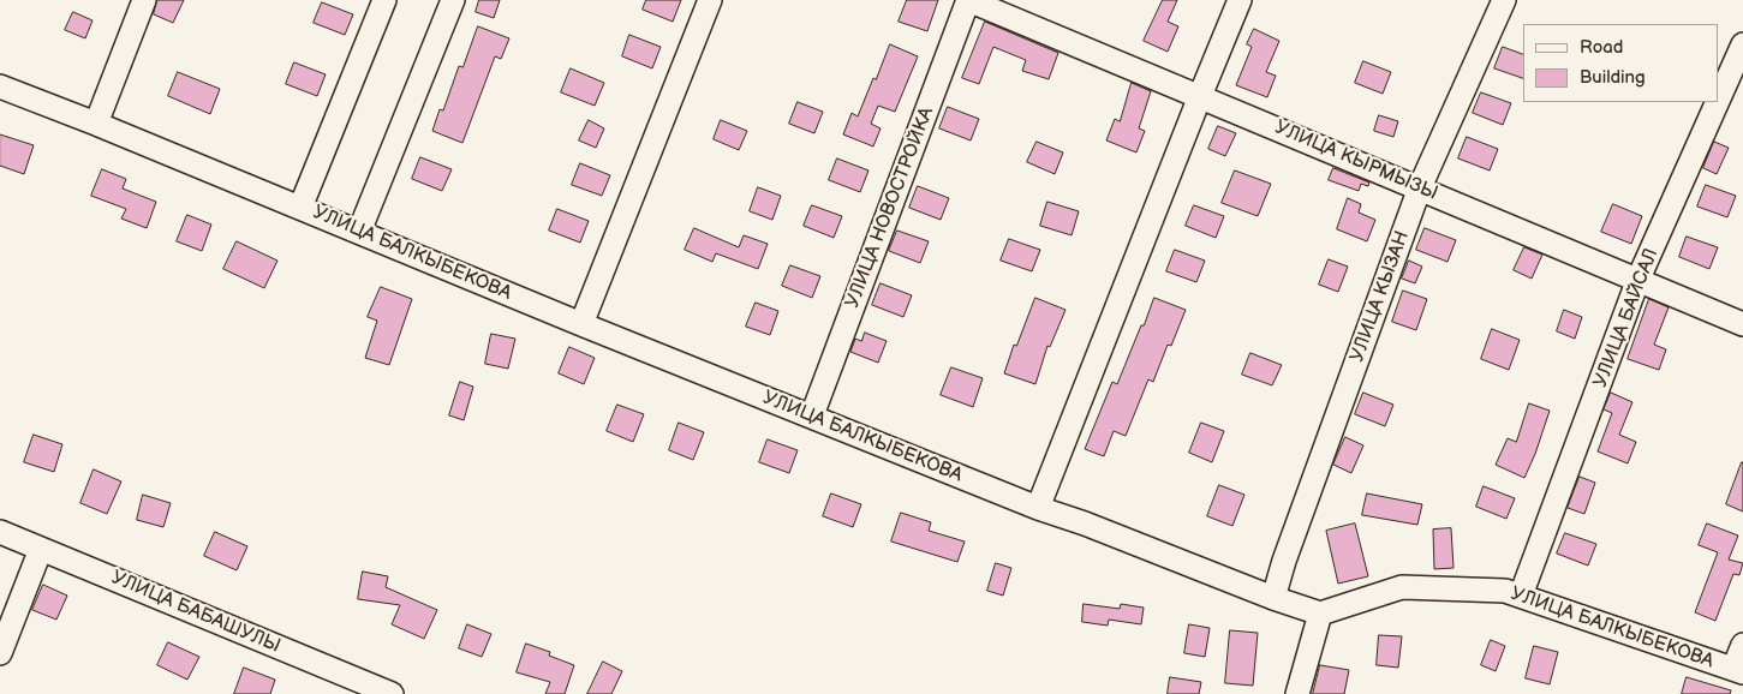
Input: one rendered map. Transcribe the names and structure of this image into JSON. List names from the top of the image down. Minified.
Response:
{"streets":{"street":["УЛИЦА КЫРМЫЗЫ","УЛИЦА НОВОСТРОЙКА","УЛИЦА БАЛКЫБЕКОВА","УЛИЦА КЫЗАН","УЛИЦА БАЙСАЛ","УЛИЦА БАБАШУЛЫ"]},"crossings":[["УЛИЦА КЫРМЫЗЫ","УЛИЦА НОВОСТРОЙКА"],["УЛИЦА КЫРМЫЗЫ","УЛИЦА КЫЗАН"],["УЛИЦА КЫРМЫЗЫ","УЛИЦА БАЙСАЛ"],["УЛИЦА НОВОСТРОЙКА","УЛИЦА БАЛКЫБЕКОВА"],["УЛИЦА БАЛКЫБЕКОВА","УЛИЦА КЫЗАН"],["УЛИЦА БАЛКЫБЕКОВА","УЛИЦА БАЙСАЛ"]],"legend":["Road","Building"]}
